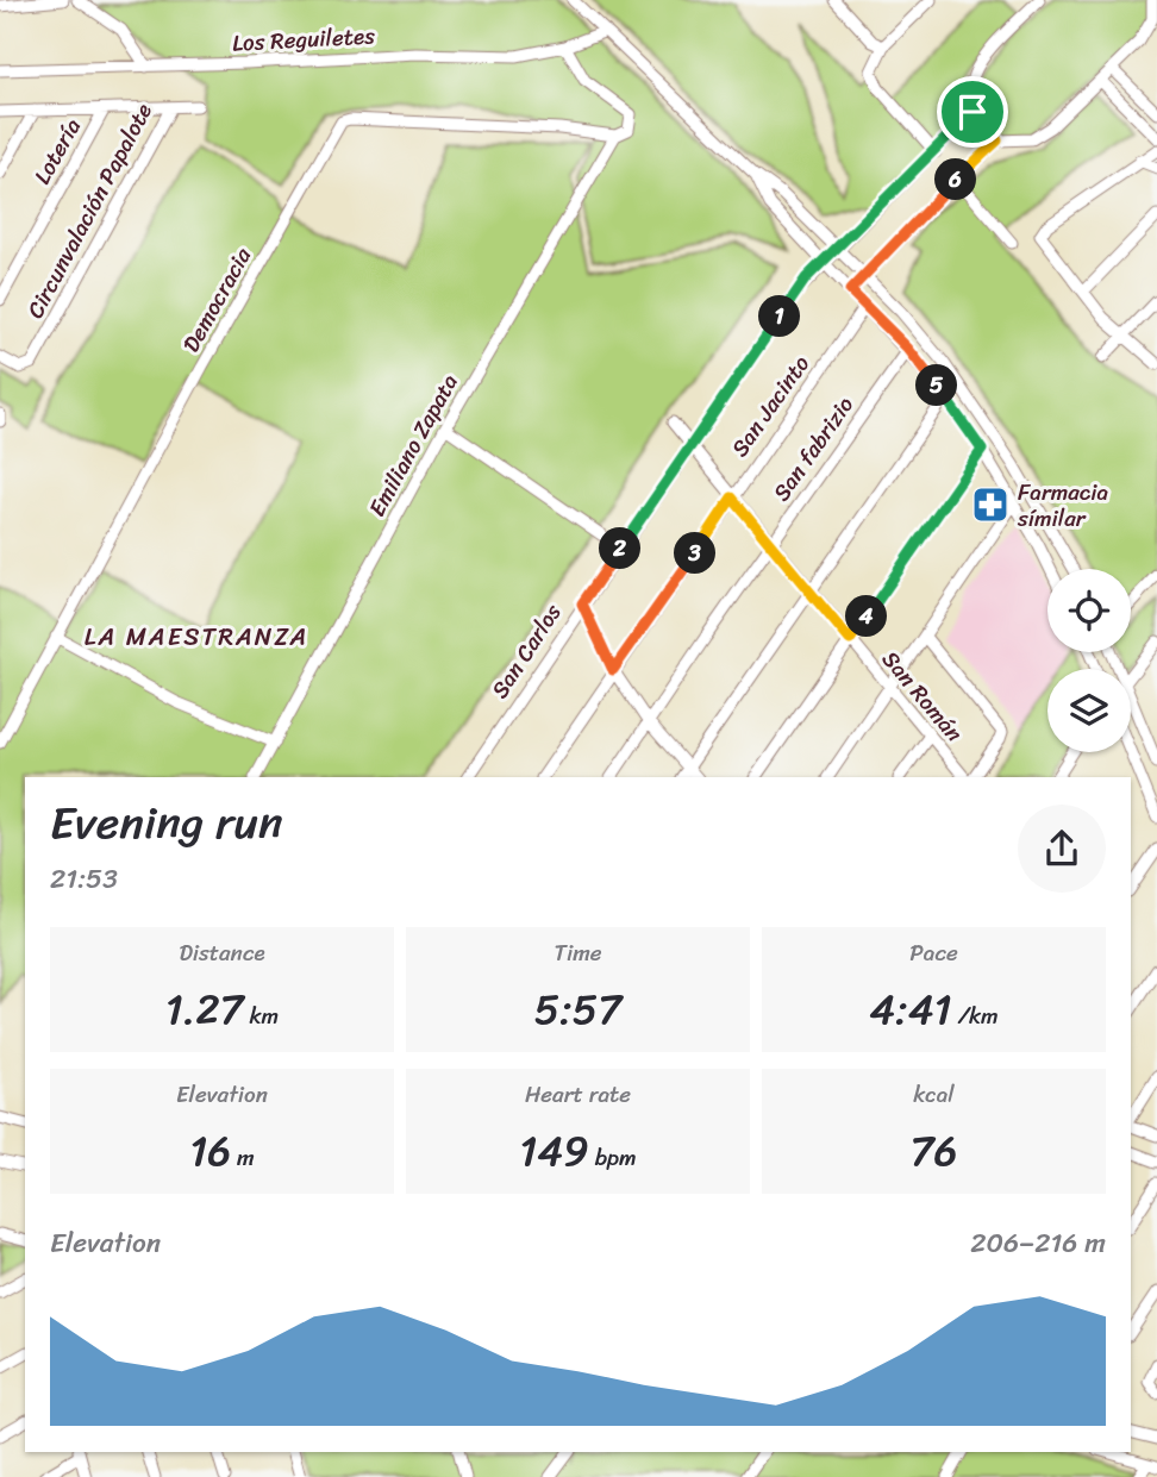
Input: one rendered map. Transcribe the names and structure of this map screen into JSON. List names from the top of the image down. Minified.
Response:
{"streets":{"street":["Los Reguiletes","Lotería","Circunvalación Papalote","Democracia","San Jacinto","Emiliano Zapata","San fabrizio","San Carlos","San Román"]},"crossings":[["Los Reguiletes","Emiliano Zapata"],["Lotería","Circunvalación Papalote"],["Democracia","Emiliano Zapata"],["San Jacinto","San Román"],["San fabrizio","San Román"],["San Carlos","San Román"]],"districts":["LA MAESTRANZA"],"places":{"pharmacy":["Farmacia símilar"]},"page":{"pins":["6","1","5","2","3","4"],"heading":["Evening run","21:53"],"stats":[["Distance","1.27 km"],["Time","5:57"],["Pace","4:41 /km"],["Elevation","16 m"],["Heart rate","149 bpm"],["kcal","76"]],"chart":["Elevation","206–216 m"]}}
